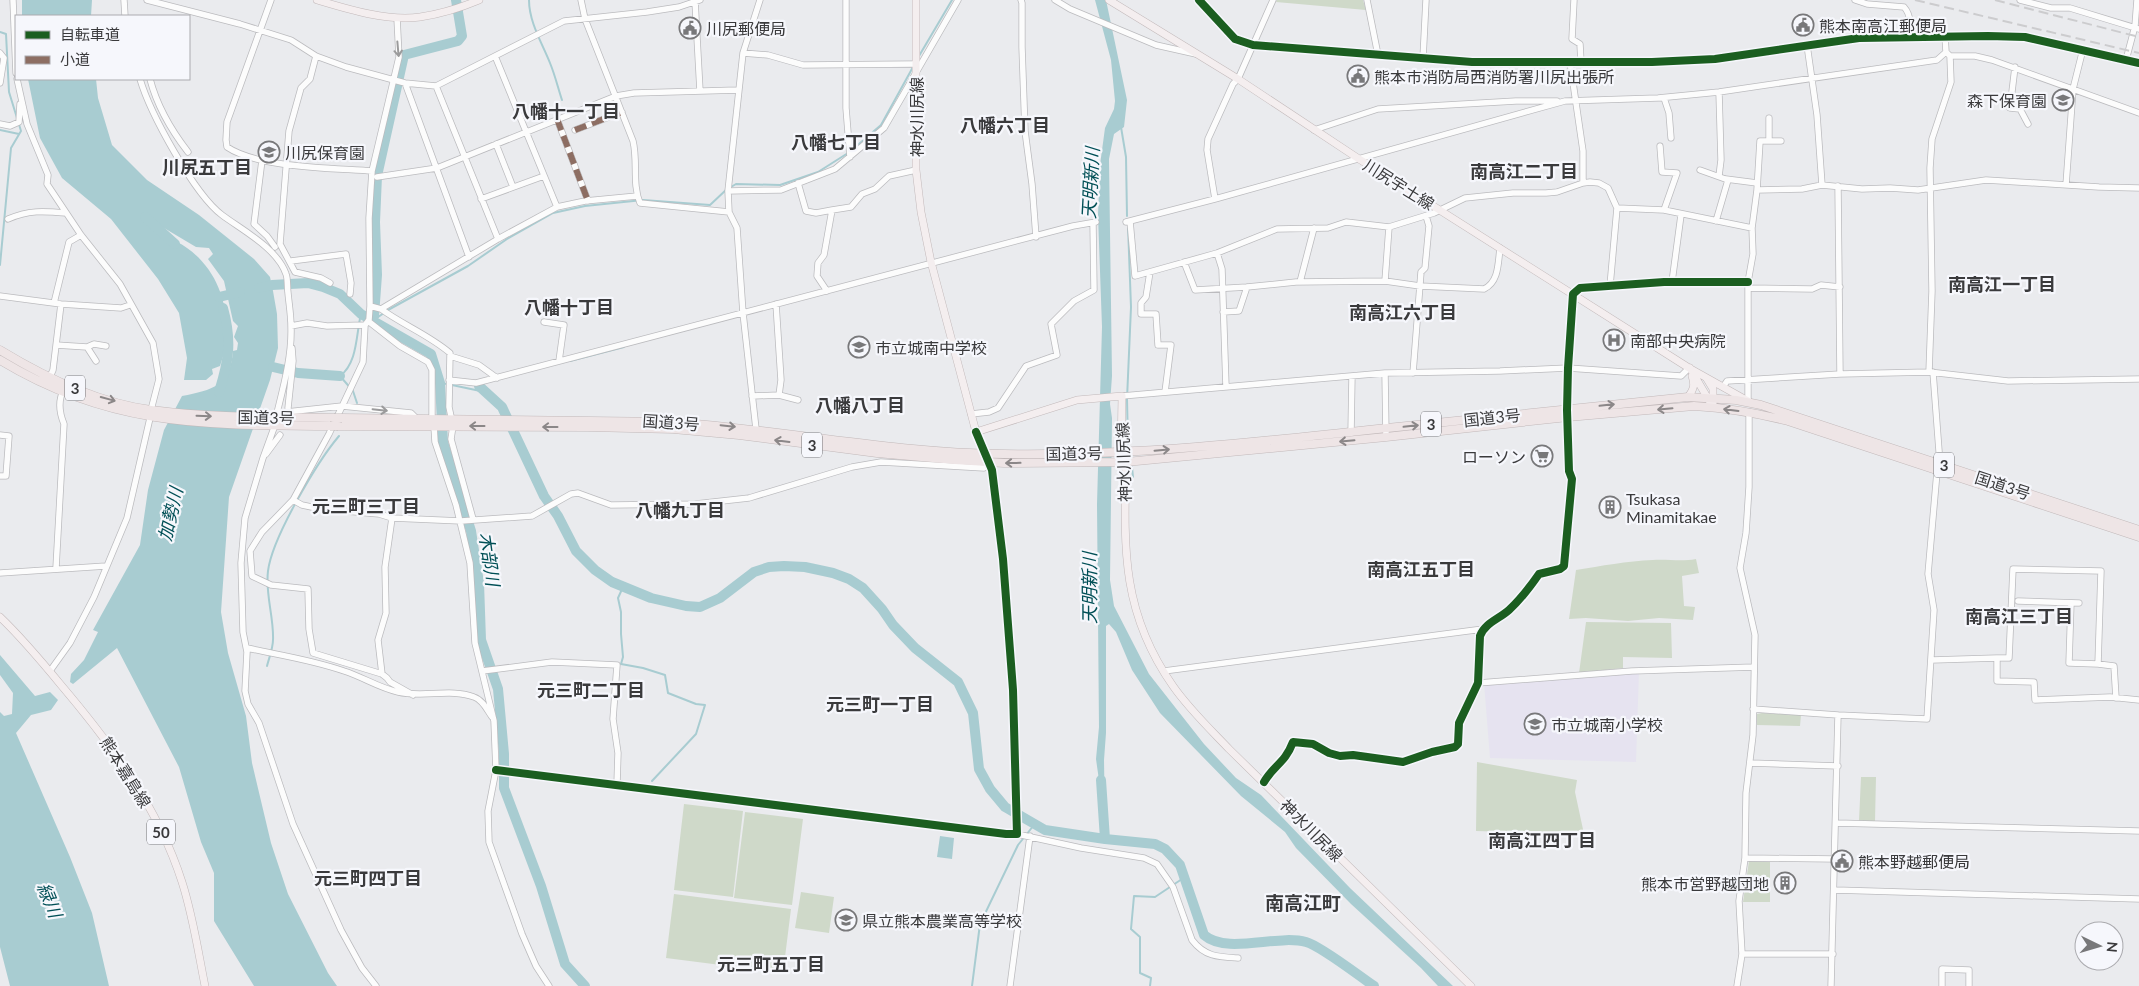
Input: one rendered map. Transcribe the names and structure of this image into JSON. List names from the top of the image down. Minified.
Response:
{"streets":{"highway":["3","国道3号"],"main road":["神水川尻線","川尻宇土線","熊本嘉島線","50"]},"crossings":[["神水川尻線","国道3号"],["川尻宇土線","国道3号"]],"districts":["八幡十一丁目","八幡六丁目","八幡七丁目","川尻五丁目","南高江二丁目","南高江一丁目","八幡十丁目","南高江六丁目","八幡八丁目","元三町三丁目","八幡九丁目","南高江五丁目","南高江三丁目","元三町二丁目","元三町一丁目","南高江四丁目","元三町四丁目","南高江町","元三町五丁目"],"water":["天明新川","加勢川","木部川","緑川"],"places":{"public building":["熊本南高江郵便局","川尻郵便局","熊本市消防局西消防署川尻出張所","熊本野越郵便局"],"school or university":["森下保育園","川尻保育園","市立城南中学校","市立城南小学校","県立熊本農業高等学校"],"hospital":["南部中央病院"],"supermarket":["ローソン"],"building":["Tsukasa Minamitakae","熊本市営野越団地"]},"legend":["自転車道","小道"],"north":"right"}
